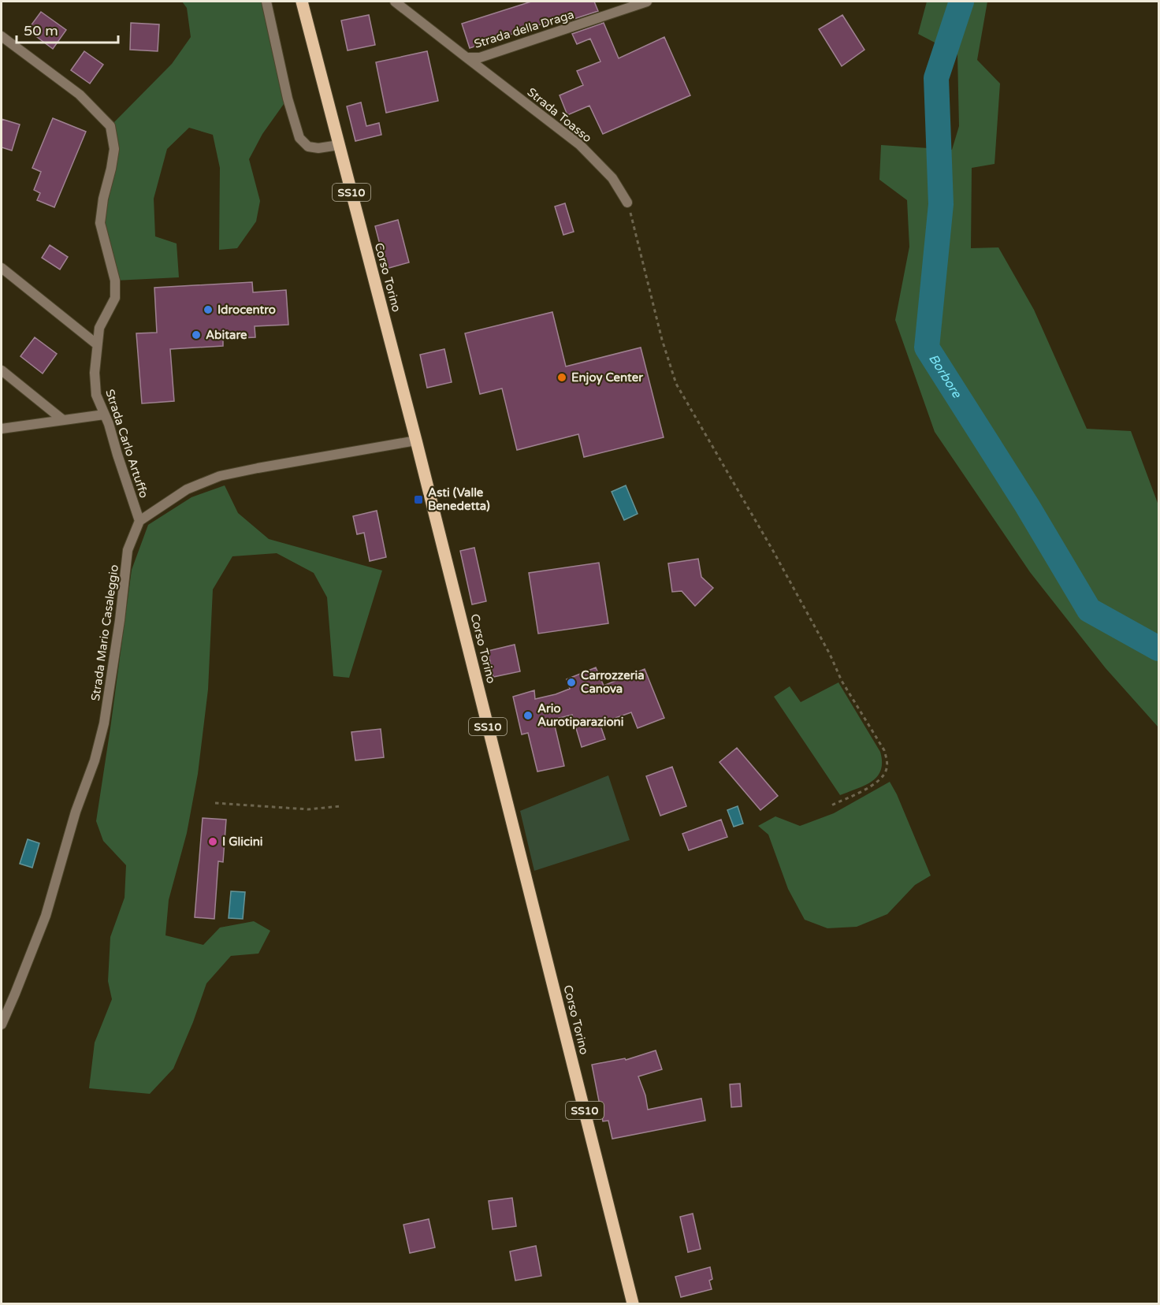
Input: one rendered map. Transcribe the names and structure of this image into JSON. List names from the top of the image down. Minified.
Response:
{"streets":{"main road":["SS10","Corso Torino"],"street":["Strada della Draga","Strada Toasso","Strada Carlo Artuffo","Strada Mario Casaleggio"]},"crossings":[["Strada della Draga","Strada Toasso"],["Strada Carlo Artuffo","Strada Mario Casaleggio"]],"water":["Borbore"],"places":{"other":["Idrocentro","Abitare","Enjoy Center","Carrozzeria Canova","Ario Aurotiparazioni","I Glicini"],"transit":["Asti (Valle Benedetta)"]},"scale_bar":"50 m"}
